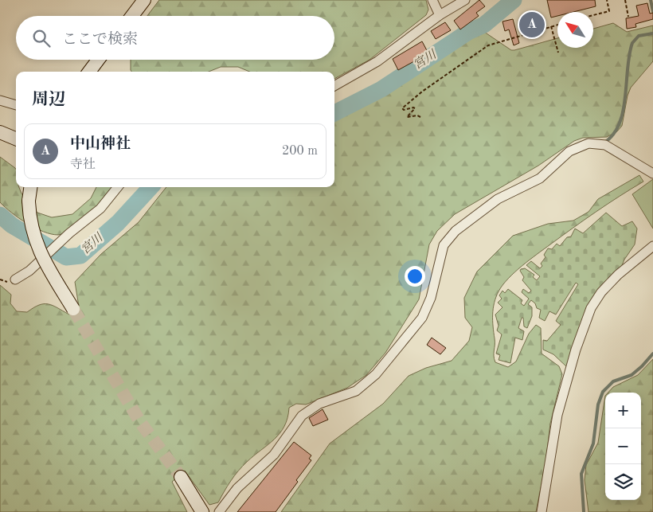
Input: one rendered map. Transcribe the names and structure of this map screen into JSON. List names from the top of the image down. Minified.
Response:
{"water":["宮川"],"north":"top left","page":{"pins":"A","search":"ここで検索","heading":"周辺","list":[{"mark":"A","name":"中山神社","note":"寺社","value":"200 m"}],"map_buttons":["+","−"]}}
